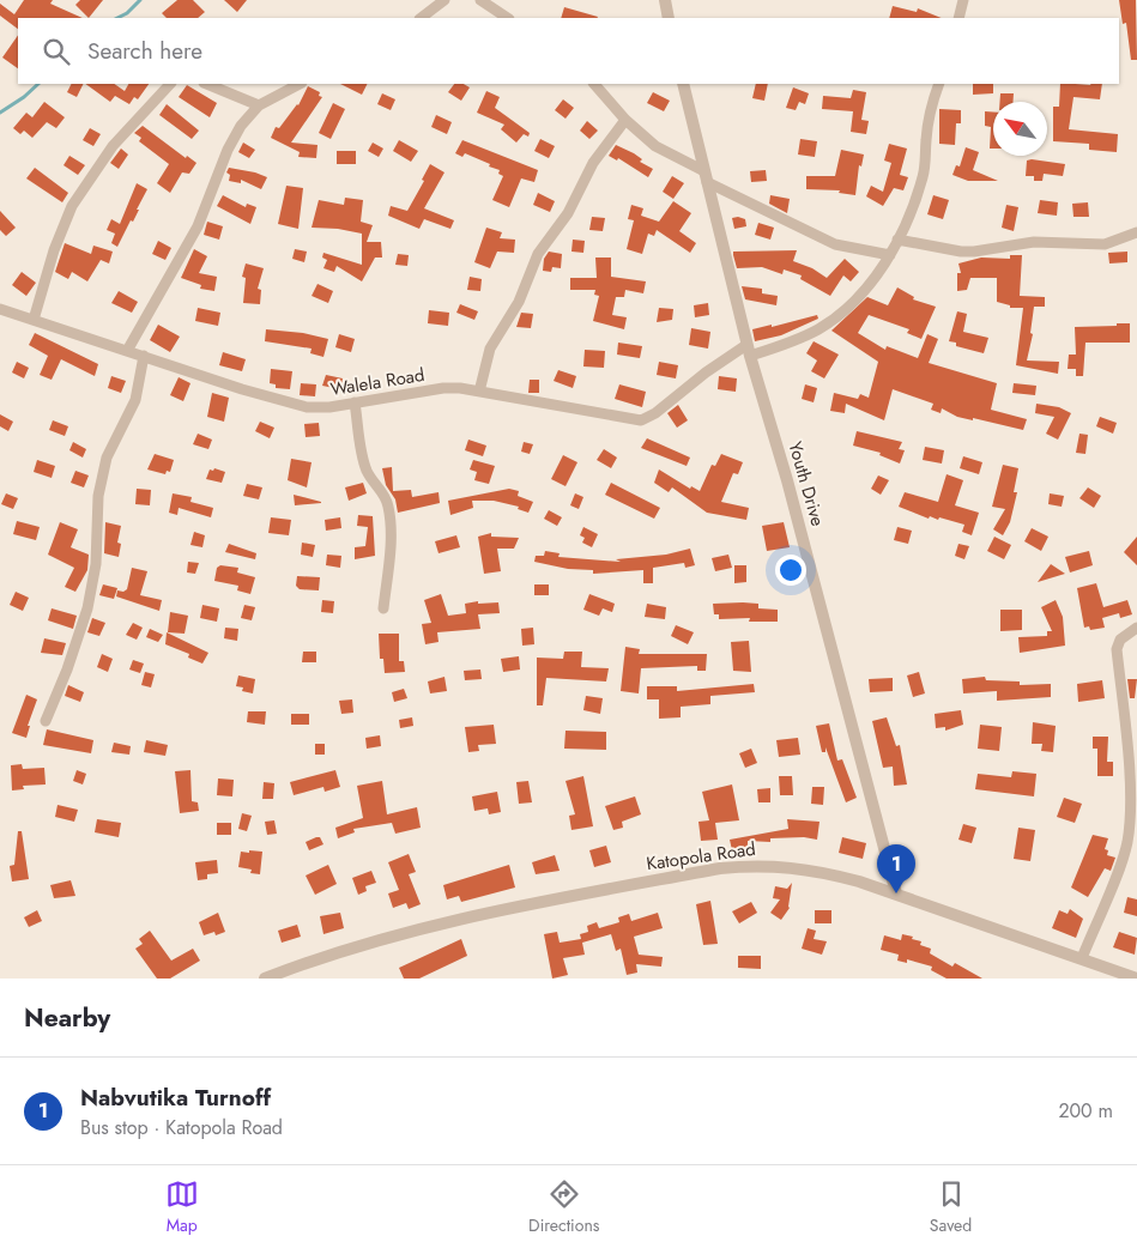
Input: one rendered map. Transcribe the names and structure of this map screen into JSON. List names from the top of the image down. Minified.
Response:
{"streets":{"street":["Walela Road","Youth Drive","Katopola Road"]},"crossings":[["Walela Road","Youth Drive"],["Youth Drive","Katopola Road"]],"north":"top left","page":{"search":"Search here","pins":"1","heading":"Nearby","list":[{"mark":"1","name":"Nabvutika Turnoff","note":"Bus stop · Katopola Road","value":"200 m"}],"nav":["Map","Directions","Saved"]}}
